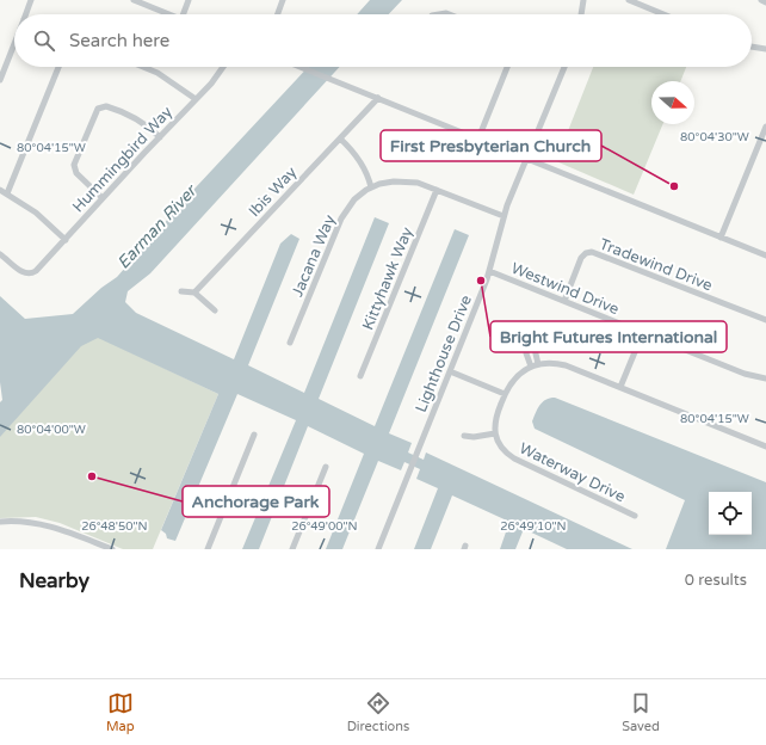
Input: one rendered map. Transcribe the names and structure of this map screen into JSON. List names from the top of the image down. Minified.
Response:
{"streets":{"street":["Hummingbird Way","Ibis Way","Jacana Way","Tradewind Drive","Kittyhawk Way","Westwind Drive","Lighthouse Drive","Waterway Drive"]},"crossings":[["Tradewind Drive","Westwind Drive"],["Westwind Drive","Lighthouse Drive"]],"water":["Earman River"],"places":["First Presbyterian Church","Bright Futures International","Anchorage Park"],"north":"right","page":{"search":"Search here","heading":["Nearby","0 results"],"nav":["Map","Directions","Saved"]},"coordinates":["80°04'30\"W","80°04'15\"W","80°04'00\"W","26°48'50\"N","26°49'00\"N","26°49'10\"N"]}
